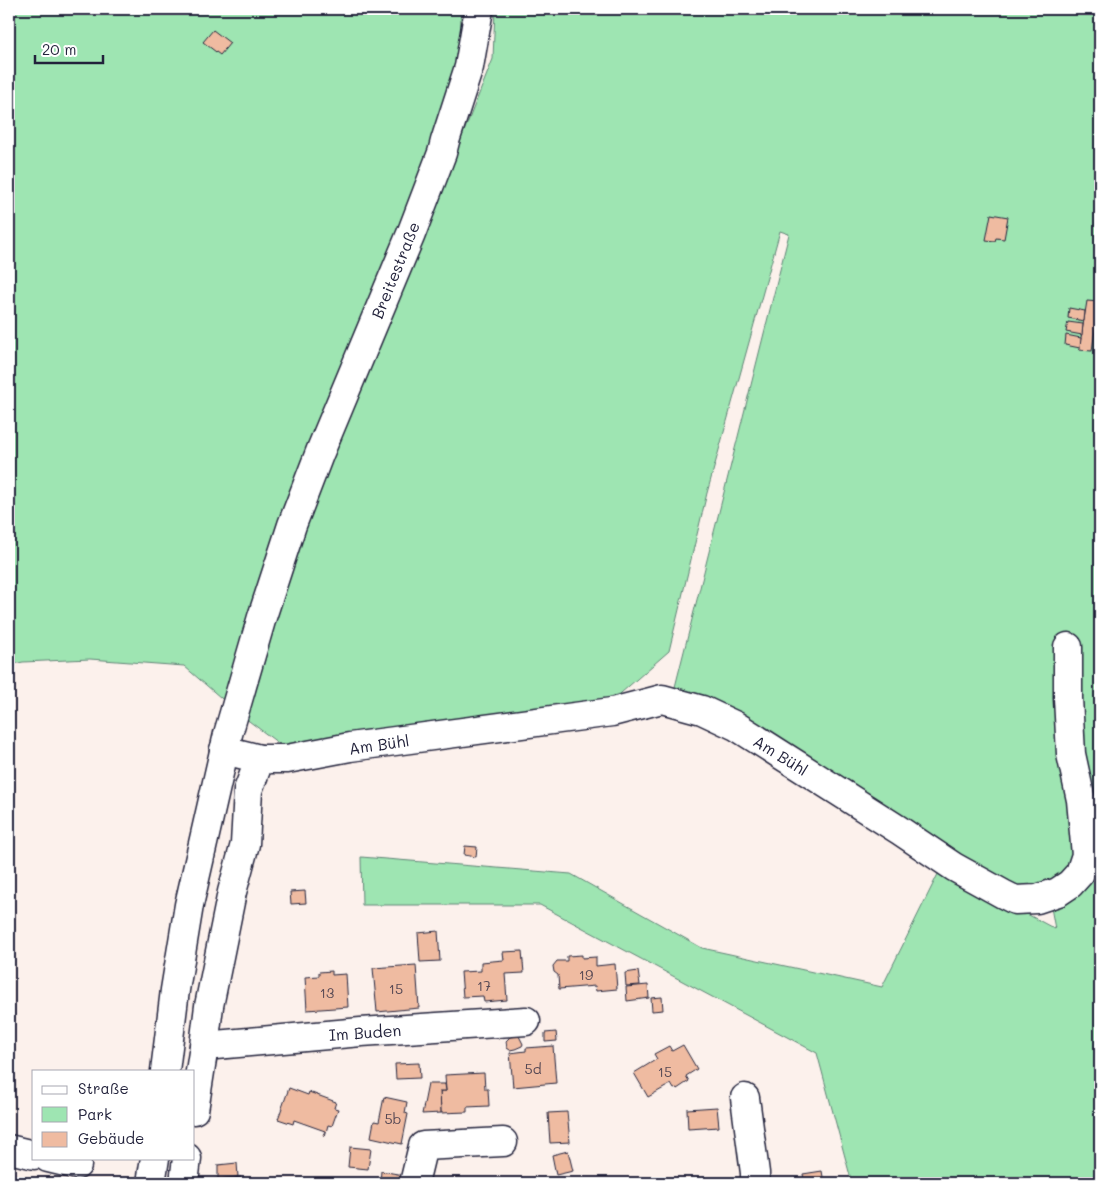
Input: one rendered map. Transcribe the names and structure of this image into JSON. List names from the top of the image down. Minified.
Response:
{"streets":{"street":["Breitestraße","Am Bühl","Im Buden"]},"crossings":[["Breitestraße","Am Bühl"]],"house_numbers":["19","17","15","13","5d","15","5b"],"legend":["Straße","Park","Gebäude"],"scale_bar":"20 m"}
